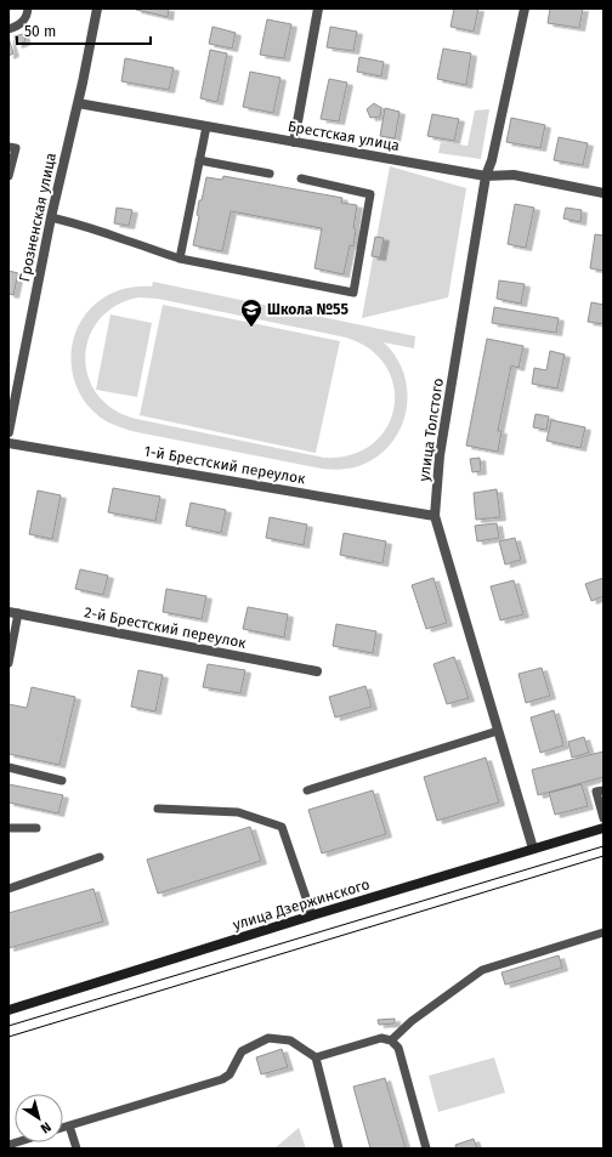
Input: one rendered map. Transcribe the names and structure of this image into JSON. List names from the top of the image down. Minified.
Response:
{"streets":{"main road":["улица Дзержинского"],"street":["Брестская улица","Грозненская улица","улица Толстого","1-й Брестский переулок","2-й Брестский переулок"]},"crossings":[["Брестская улица","Грозненская улица"],["Брестская улица","улица Толстого"],["улица Толстого","1-й Брестский переулок"],["улица Толстого","улица Дзержинского"]],"places":{"school or university":["Школа №55"]},"scale_bar":"50 m","north":"bottom right"}
